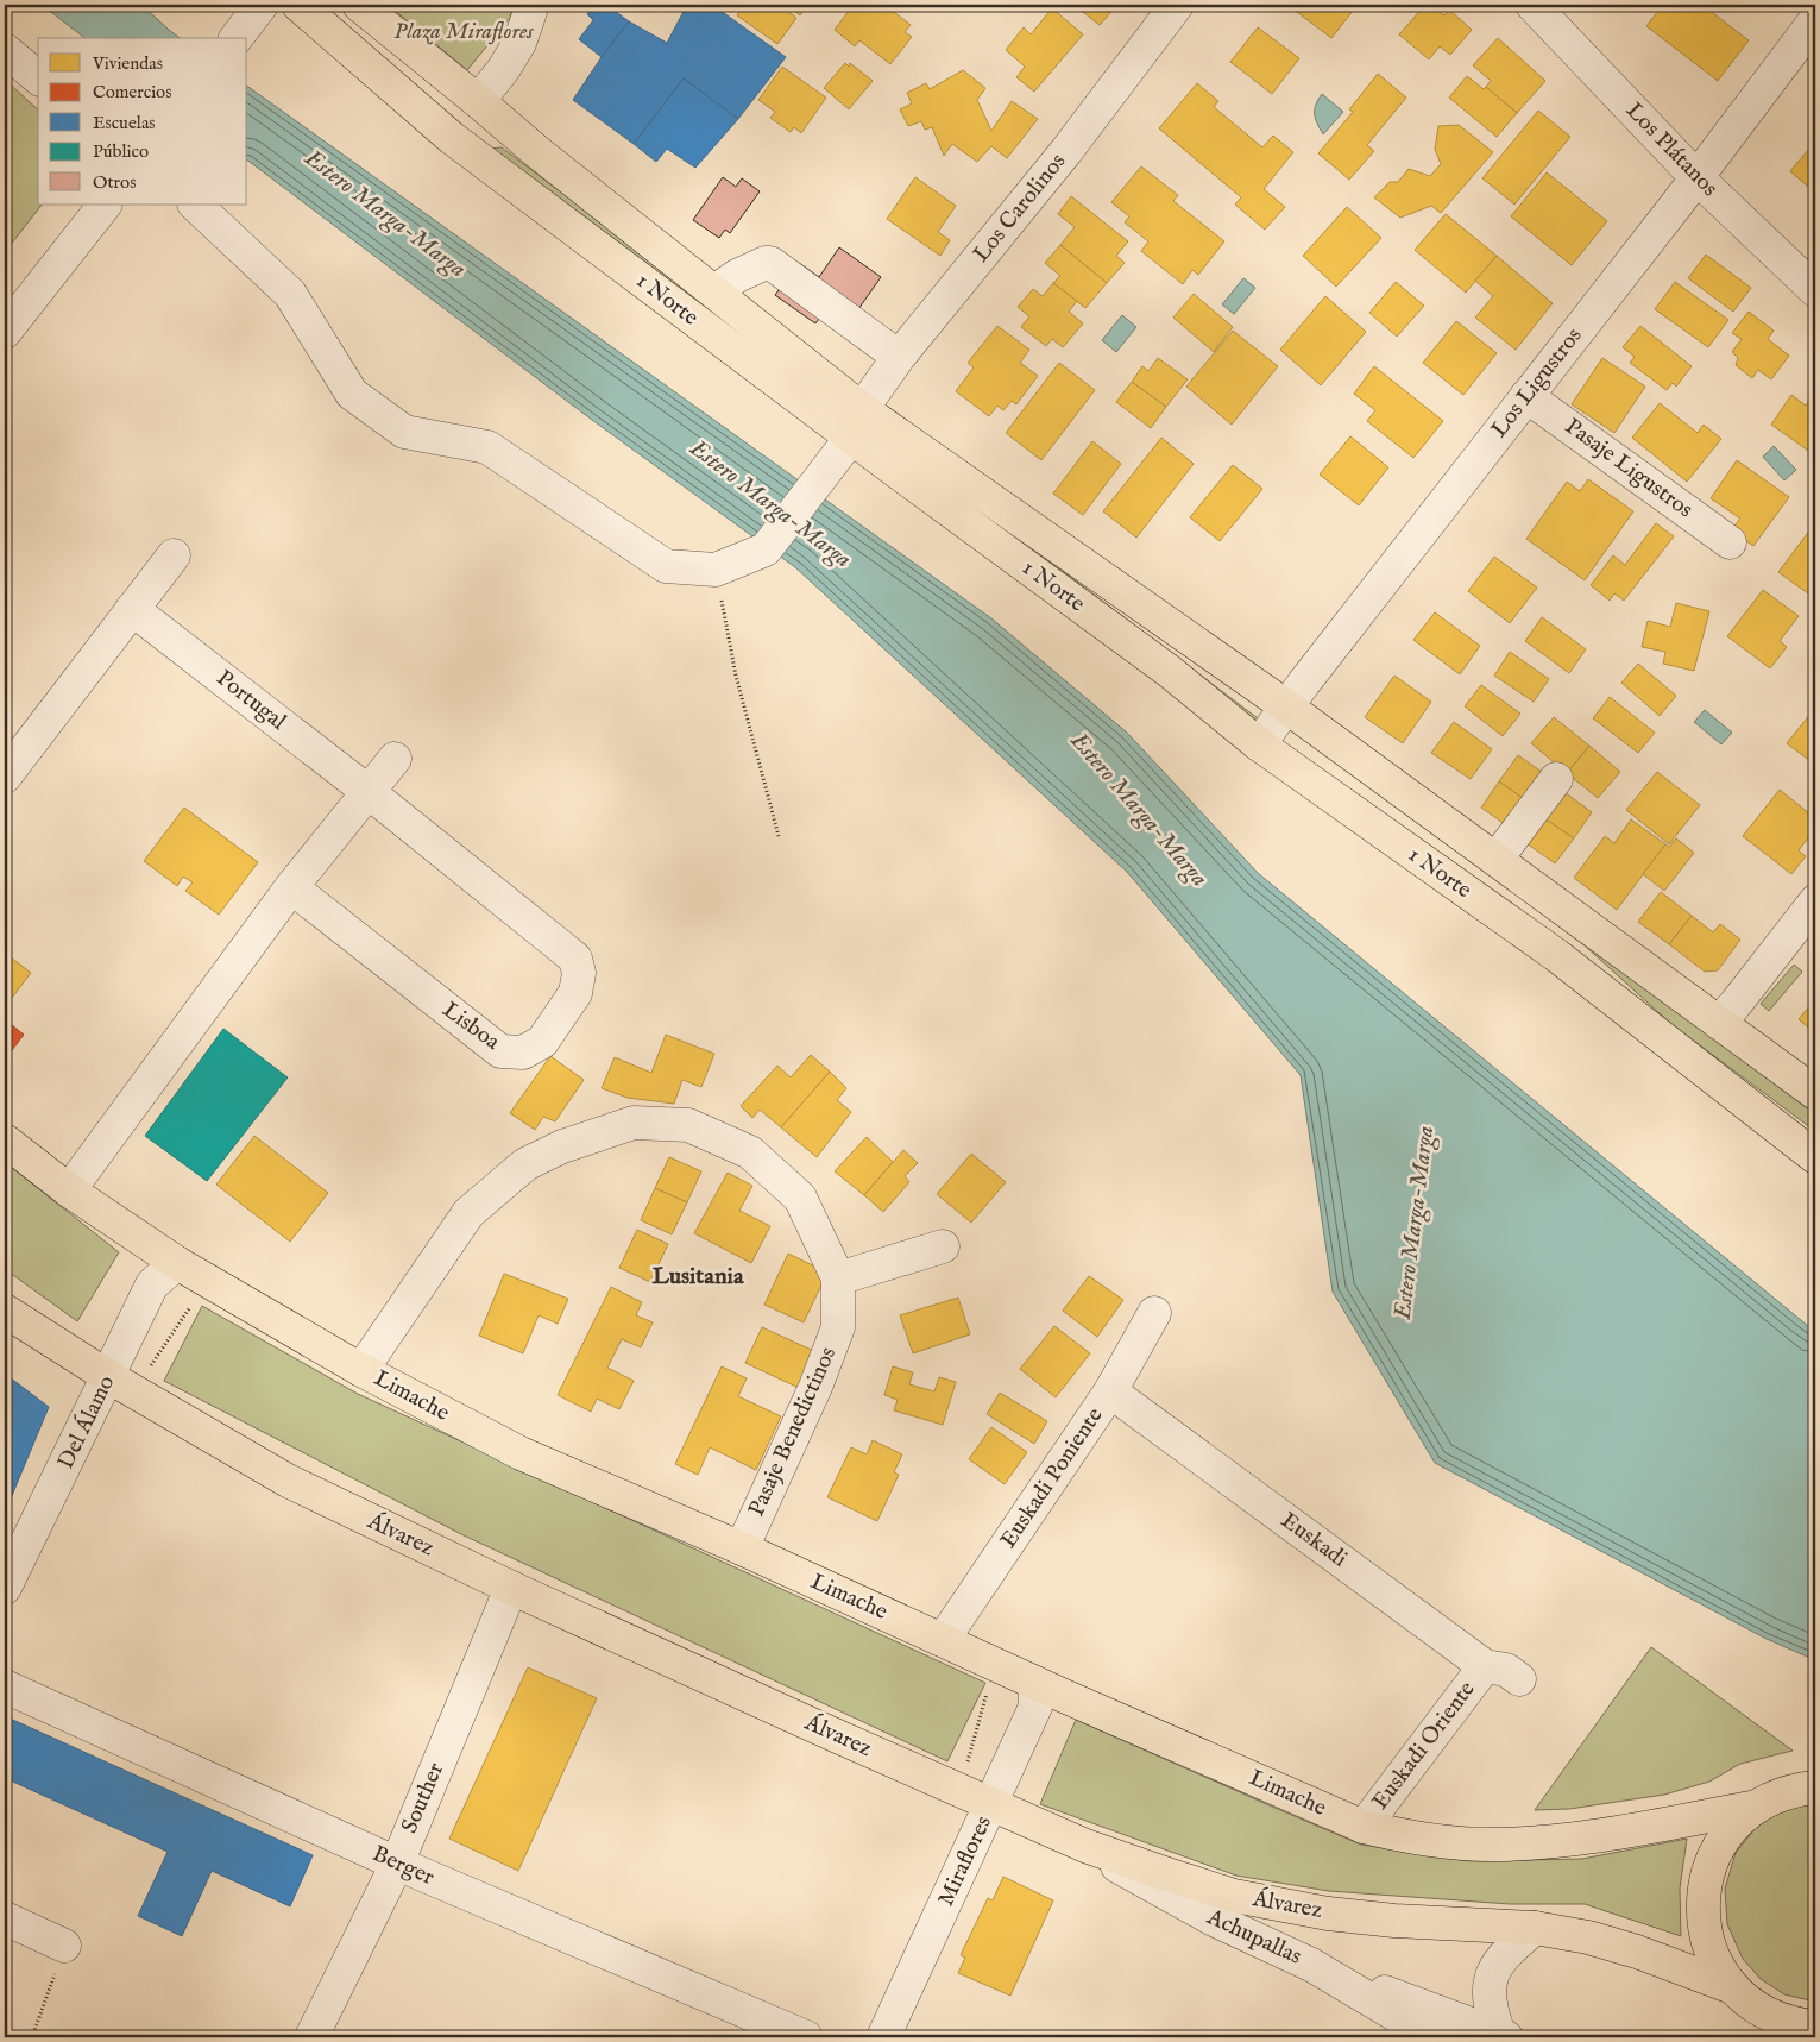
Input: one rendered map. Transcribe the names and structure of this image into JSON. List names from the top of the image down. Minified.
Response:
{"streets":{"main road":["1 Norte","Limache","Álvarez"],"street":["Los Plátanos","Los Carolinos","Los Ligustros","Pasaje Ligustros","Portugal","Lisboa","Del Álamo","Pasaje Benedictinos","Euskadi Poniente","Euskadi","Euskadi Oriente","Souther","Miraflores","Berger","Achupallas"]},"crossings":[["Los Plátanos","Los Ligustros"],["Los Carolinos","1 Norte"],["1 Norte","Los Ligustros"],["Los Ligustros","Pasaje Ligustros"],["Portugal","Lisboa"],["Limache","Del Álamo"],["Limache","Pasaje Benedictinos"],["Limache","Euskadi Poniente"],["Limache","Álvarez"],["Limache","Euskadi Oriente"],["Limache","Miraflores"],["Del Álamo","Álvarez"],["Euskadi Poniente","Euskadi"],["Álvarez","Souther"],["Álvarez","Miraflores"],["Álvarez","Achupallas"],["Euskadi","Euskadi Oriente"],["Souther","Berger"]],"districts":["Lusitania"],"water":["Estero Marga-Marga"],"parks":["Plaza Miraflores"],"legend":["Viviendas","Comercios","Escuelas","Público","Otros"]}
